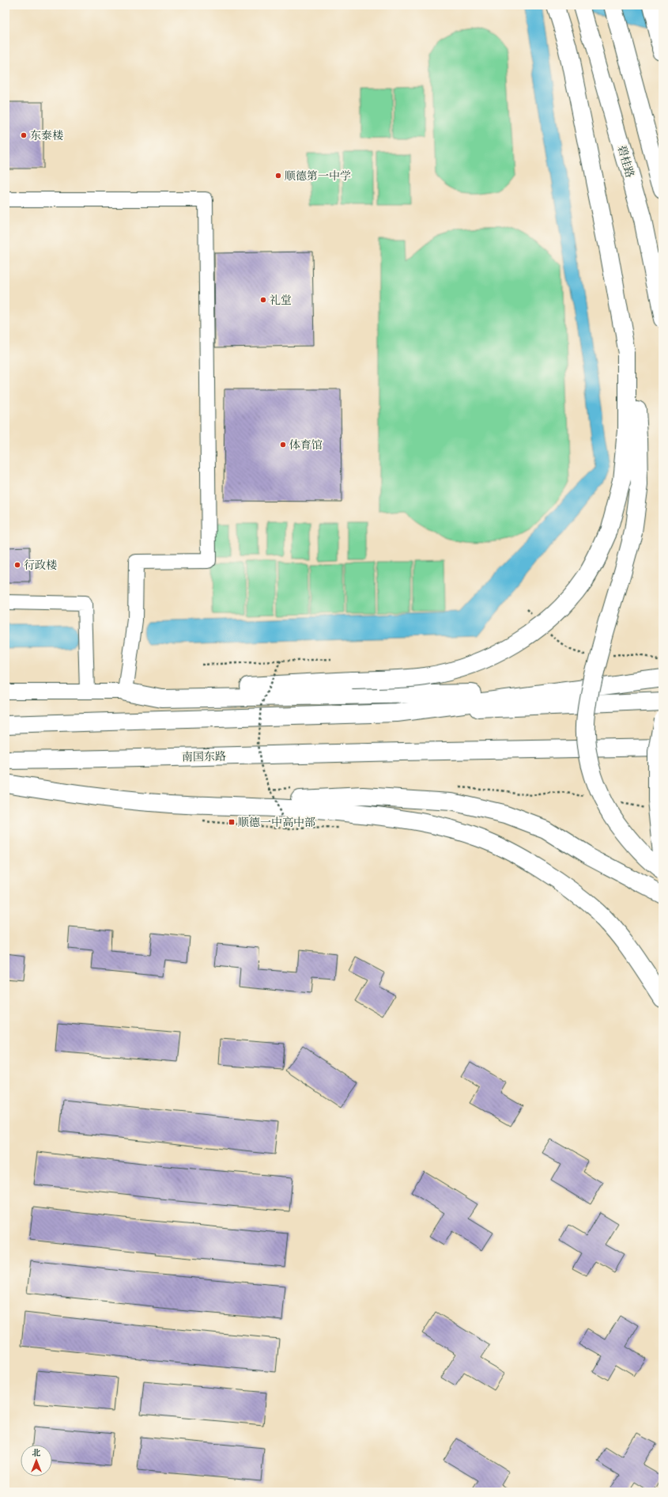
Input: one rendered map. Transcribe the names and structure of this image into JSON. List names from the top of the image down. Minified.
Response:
{"streets":{"main road":["碧桂路","南国东路"]},"places":{"other":["东泰楼","顺德第一中学","礼堂","体育馆","行政楼"],"transit":["顺德一中高中部"]},"north":"top"}
